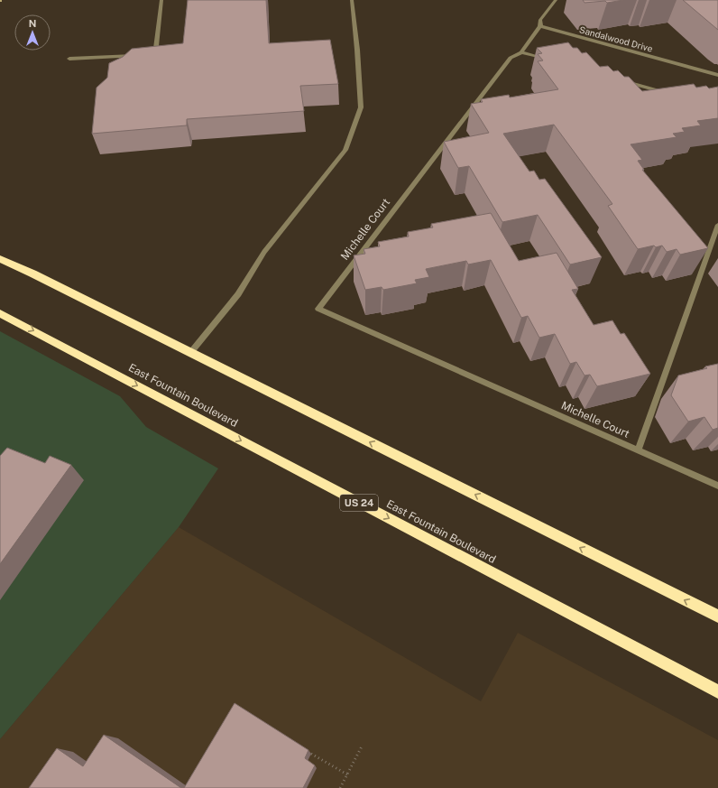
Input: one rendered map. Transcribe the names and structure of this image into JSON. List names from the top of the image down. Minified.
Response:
{"streets":{"highway":["East Fountain Boulevard","US 24"],"lane":["Sandalwood Drive","Michelle Court"]},"north":"top"}
